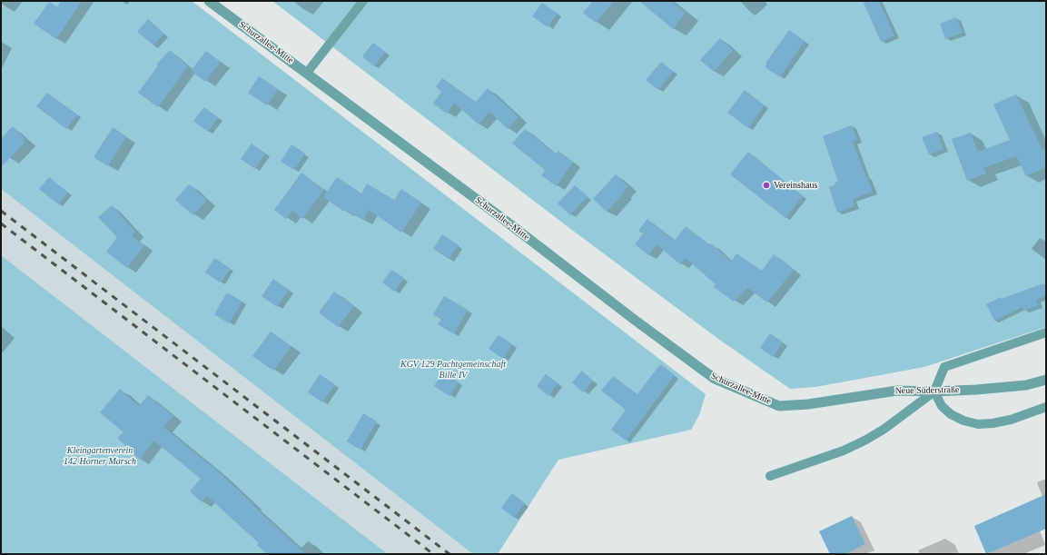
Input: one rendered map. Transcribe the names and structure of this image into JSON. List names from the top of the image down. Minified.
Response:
{"streets":{"street":["Schurzallee-Mitte","Neue Süderstraße"]},"crossings":[["Schurzallee-Mitte","Neue Süderstraße"]],"parks":["KGV 129 Pachtgemeinschaft Bille IV","Kleingartenverein 142 Horner Marsch"],"places":["Vereinshaus"]}
